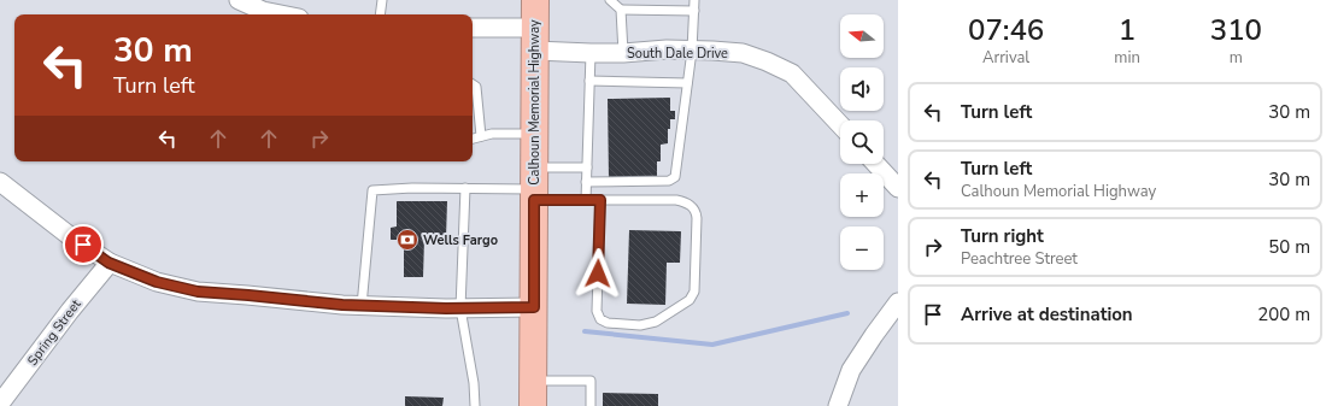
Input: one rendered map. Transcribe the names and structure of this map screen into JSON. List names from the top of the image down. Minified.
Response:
{"streets":{"highway":["Calhoun Memorial Highway"],"street":["South Dale Drive","Spring Street"]},"crossings":[["South Dale Drive","Calhoun Memorial Highway"]],"places":{"bank":["Wells Fargo"]},"north":"left","page":{"eta":["07:46","Arrival","1","min","310","m"],"map_buttons":["+","−"],"turn":["30 m","Turn left"],"list":[{"name":"Turn left","value":"30 m"},{"name":"Turn left","note":"Calhoun Memorial Highway","value":"30 m"},{"name":"Turn right","note":"Peachtree Street","value":"50 m"},{"name":"Arrive at destination","value":"200 m"}]}}
